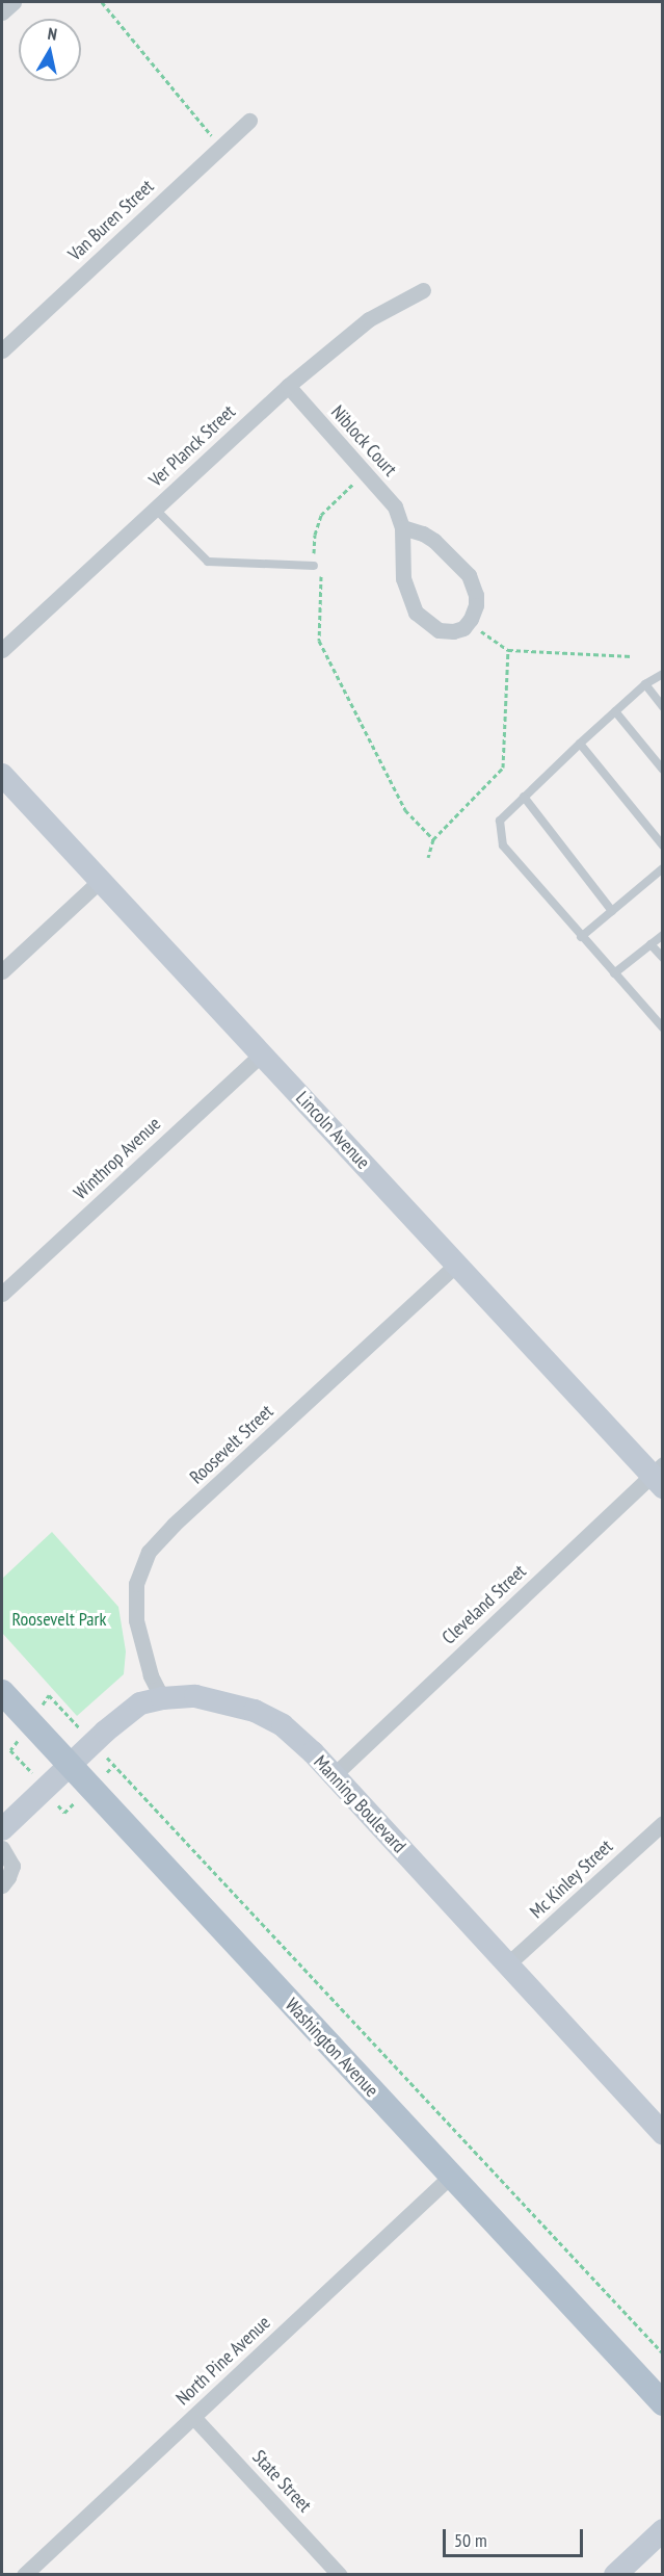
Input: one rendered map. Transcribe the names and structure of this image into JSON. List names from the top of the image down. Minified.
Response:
{"streets":{"main road":["Washington Avenue"],"street":["Van Buren Street","Niblock Court","Ver Planck Street","Lincoln Avenue","Winthrop Avenue","Roosevelt Street","Cleveland Street","Manning Boulevard","Mc Kinley Street","North Pine Avenue","State Street"]},"crossings":[["Niblock Court","Ver Planck Street"],["Lincoln Avenue","Winthrop Avenue"],["Lincoln Avenue","Roosevelt Street"],["Lincoln Avenue","Cleveland Street"],["Roosevelt Street","Manning Boulevard"],["Cleveland Street","Manning Boulevard"],["Manning Boulevard","Mc Kinley Street"],["Manning Boulevard","Washington Avenue"],["Washington Avenue","North Pine Avenue"],["North Pine Avenue","State Street"]],"parks":["Roosevelt Park"],"scale_bar":"50 m","north":"top"}
